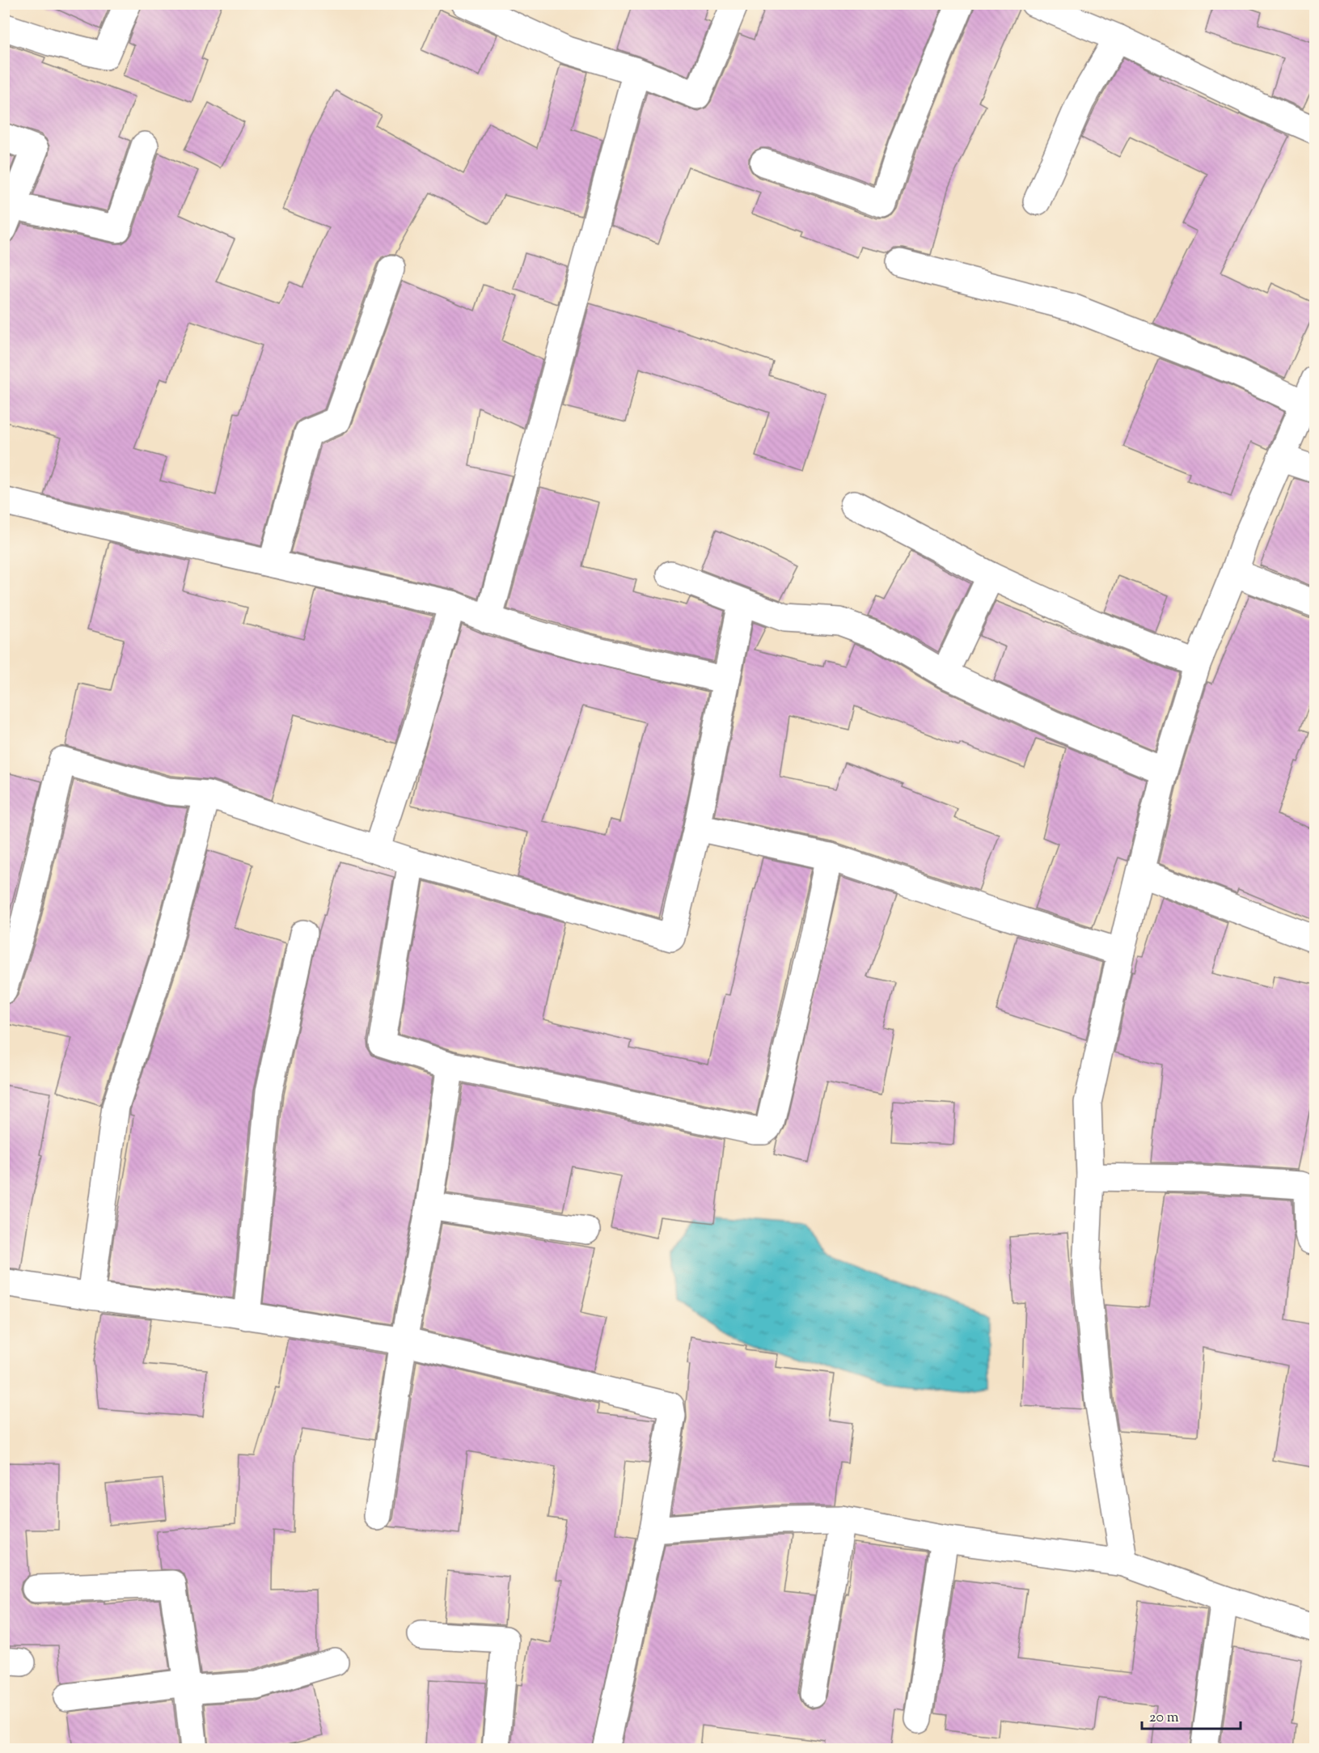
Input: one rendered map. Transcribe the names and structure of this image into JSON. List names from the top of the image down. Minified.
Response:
{"scale_bar":"20 m"}
